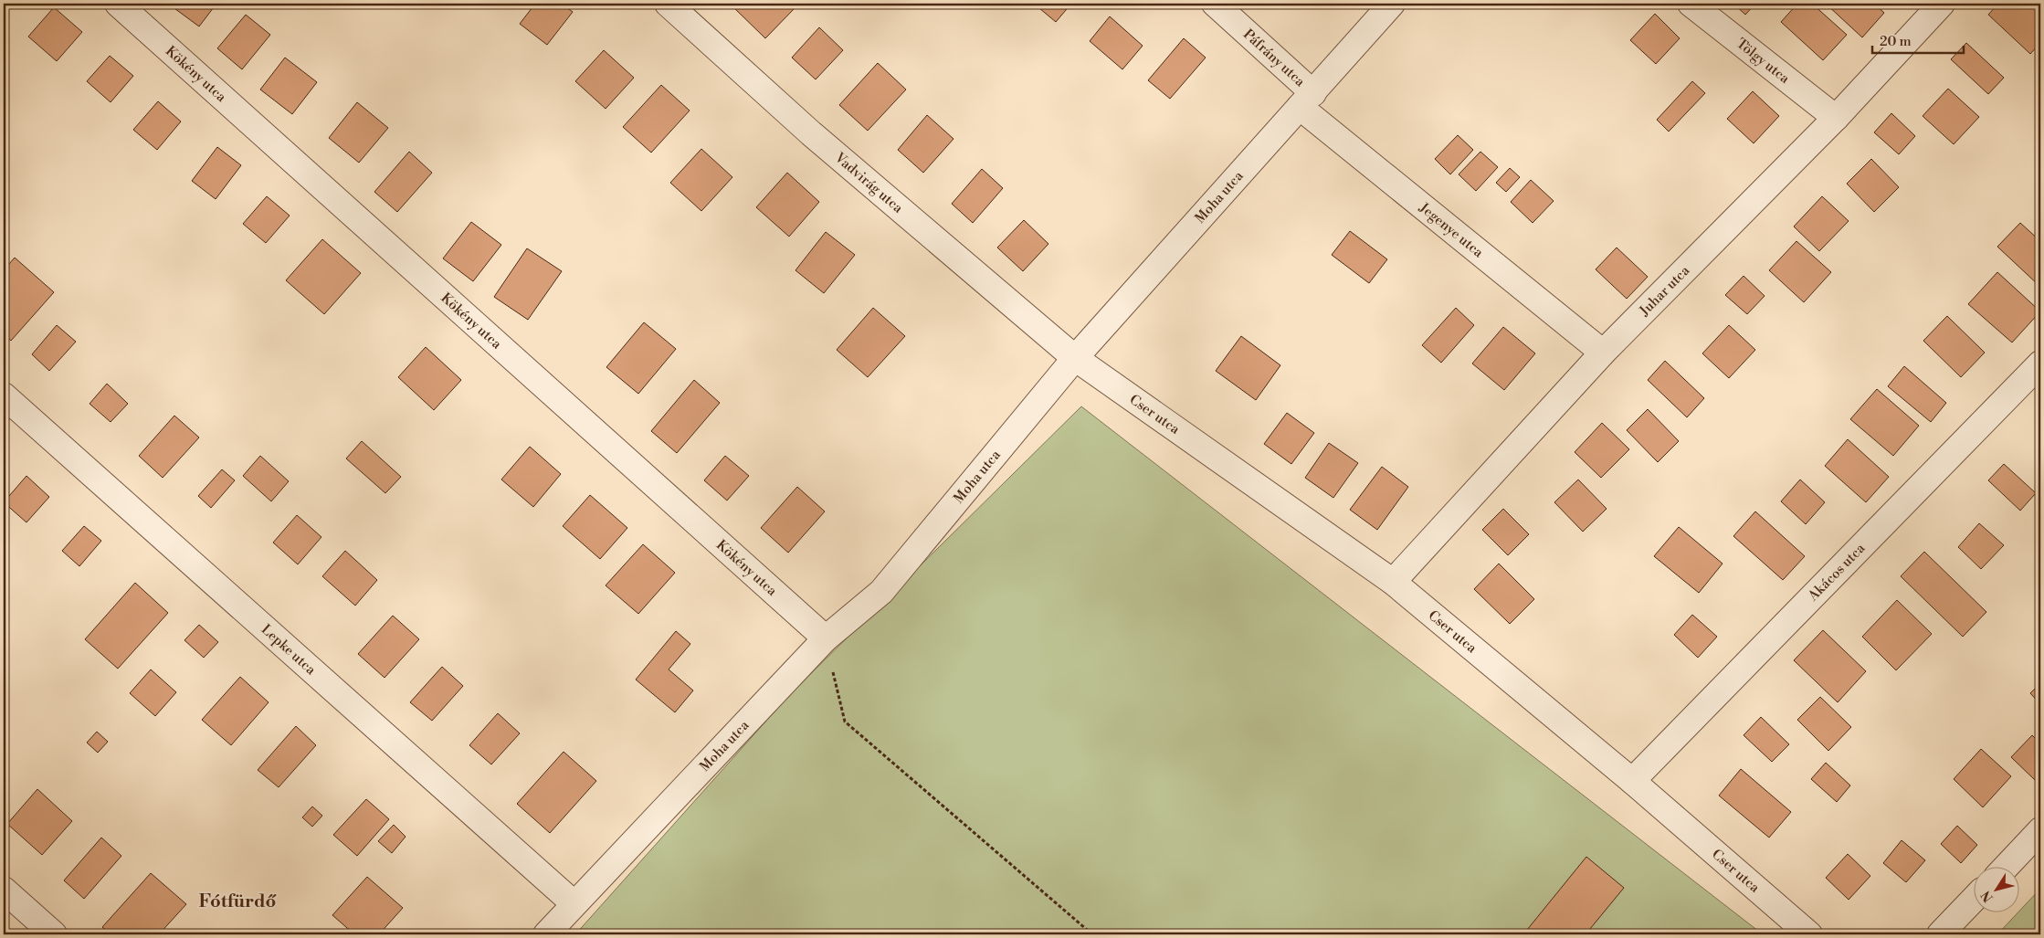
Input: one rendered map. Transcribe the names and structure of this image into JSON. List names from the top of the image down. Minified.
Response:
{"streets":{"street":["Páfrány utca","Tölgy utca","Kökény utca","Vadvirág utca","Moha utca","Jegenye utca","Juhar utca","Cser utca","Akácos utca","Lepke utca"]},"crossings":[["Páfrány utca","Moha utca"],["Páfrány utca","Jegenye utca"],["Tölgy utca","Juhar utca"],["Kökény utca","Moha utca"],["Vadvirág utca","Moha utca"],["Vadvirág utca","Cser utca"],["Moha utca","Jegenye utca"],["Moha utca","Cser utca"],["Moha utca","Lepke utca"],["Jegenye utca","Juhar utca"],["Juhar utca","Cser utca"],["Cser utca","Akácos utca"]],"districts":["Fótfürdő"],"scale_bar":"20 m","north":"bottom left"}
